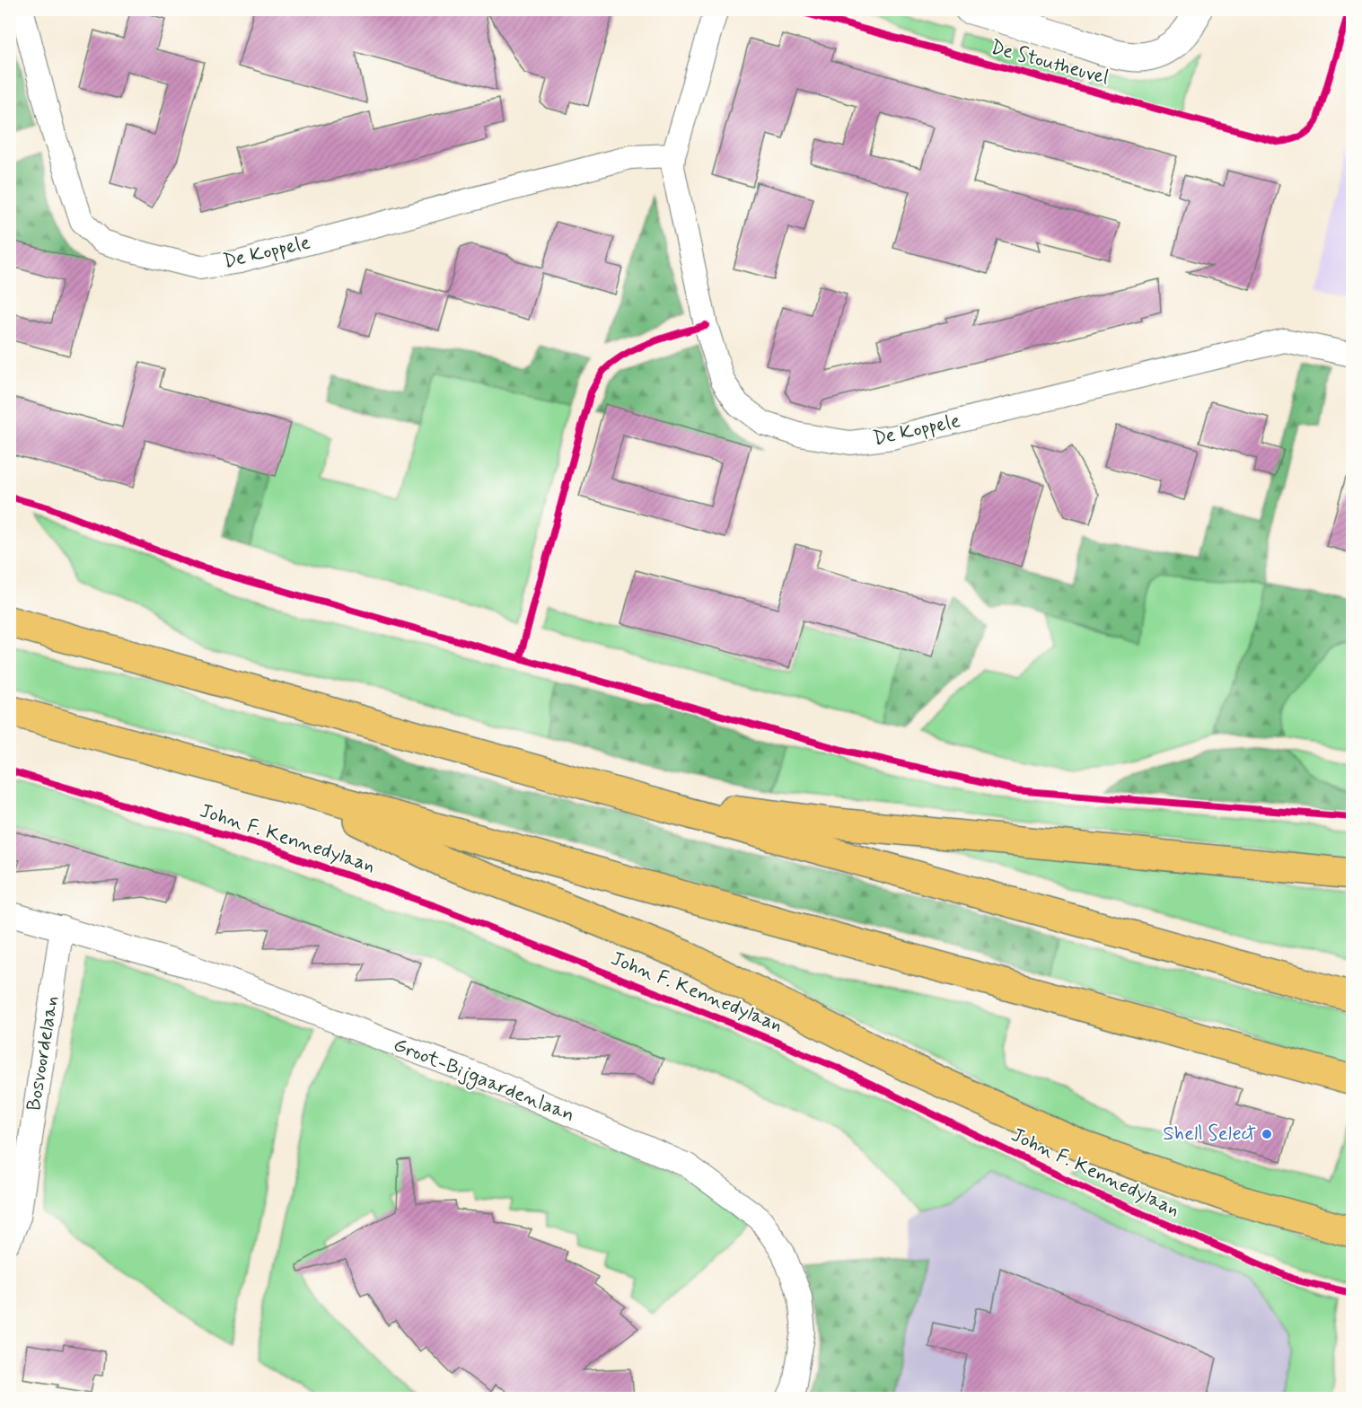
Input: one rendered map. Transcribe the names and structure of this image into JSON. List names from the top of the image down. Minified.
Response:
{"streets":{"street":["De Stoutheuvel","De Koppele","Bosvoordelaan","Groot-Bijgaardenlaan"],"cycle path":["John F. Kennedylaan"]},"crossings":[["Bosvoordelaan","Groot-Bijgaardenlaan"]],"places":["Shell Select"]}
